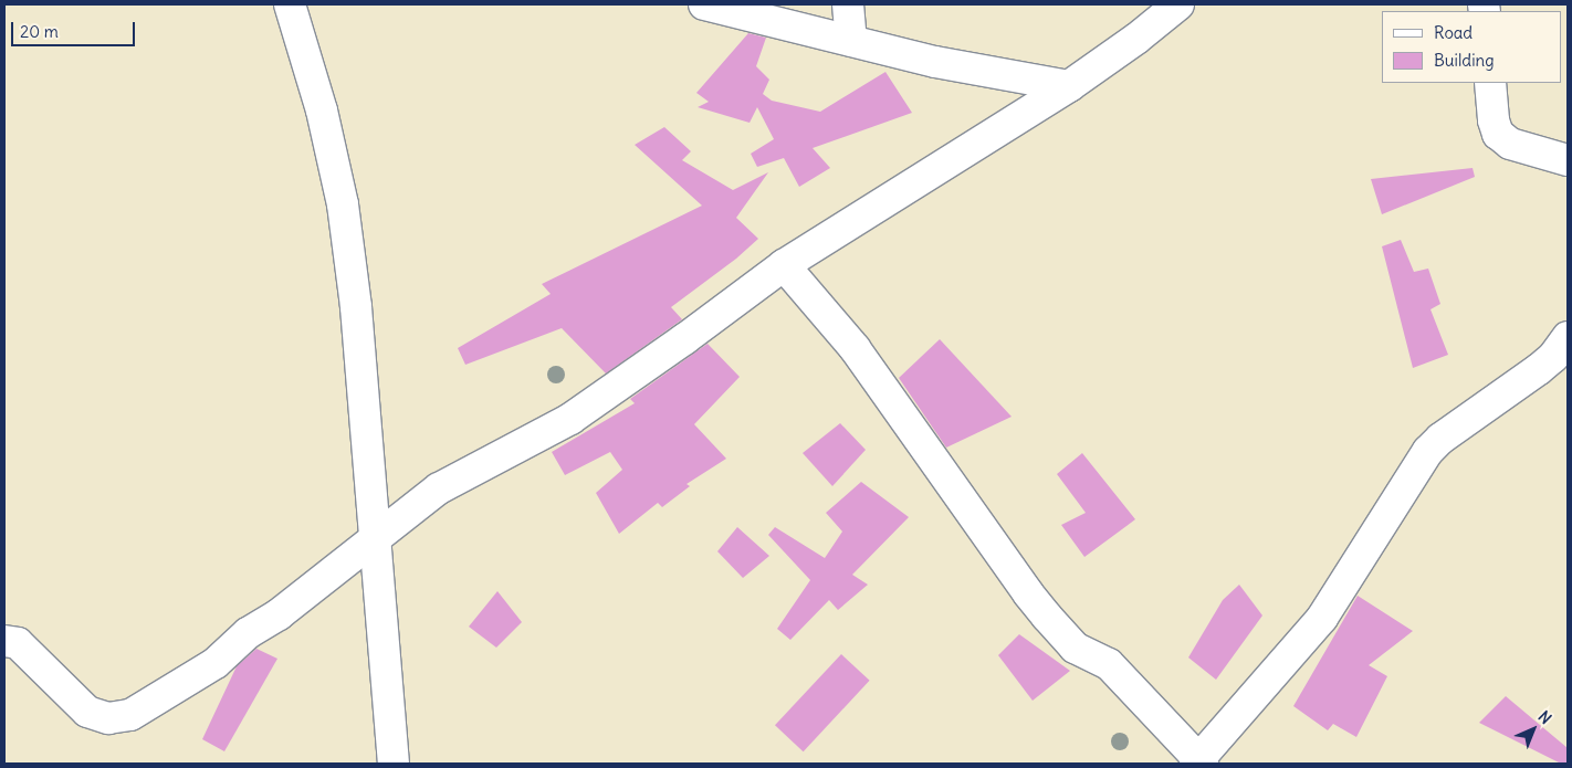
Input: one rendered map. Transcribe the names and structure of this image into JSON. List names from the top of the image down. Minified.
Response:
{"legend":["Road","Building"],"scale_bar":"20 m","north":"top right"}
